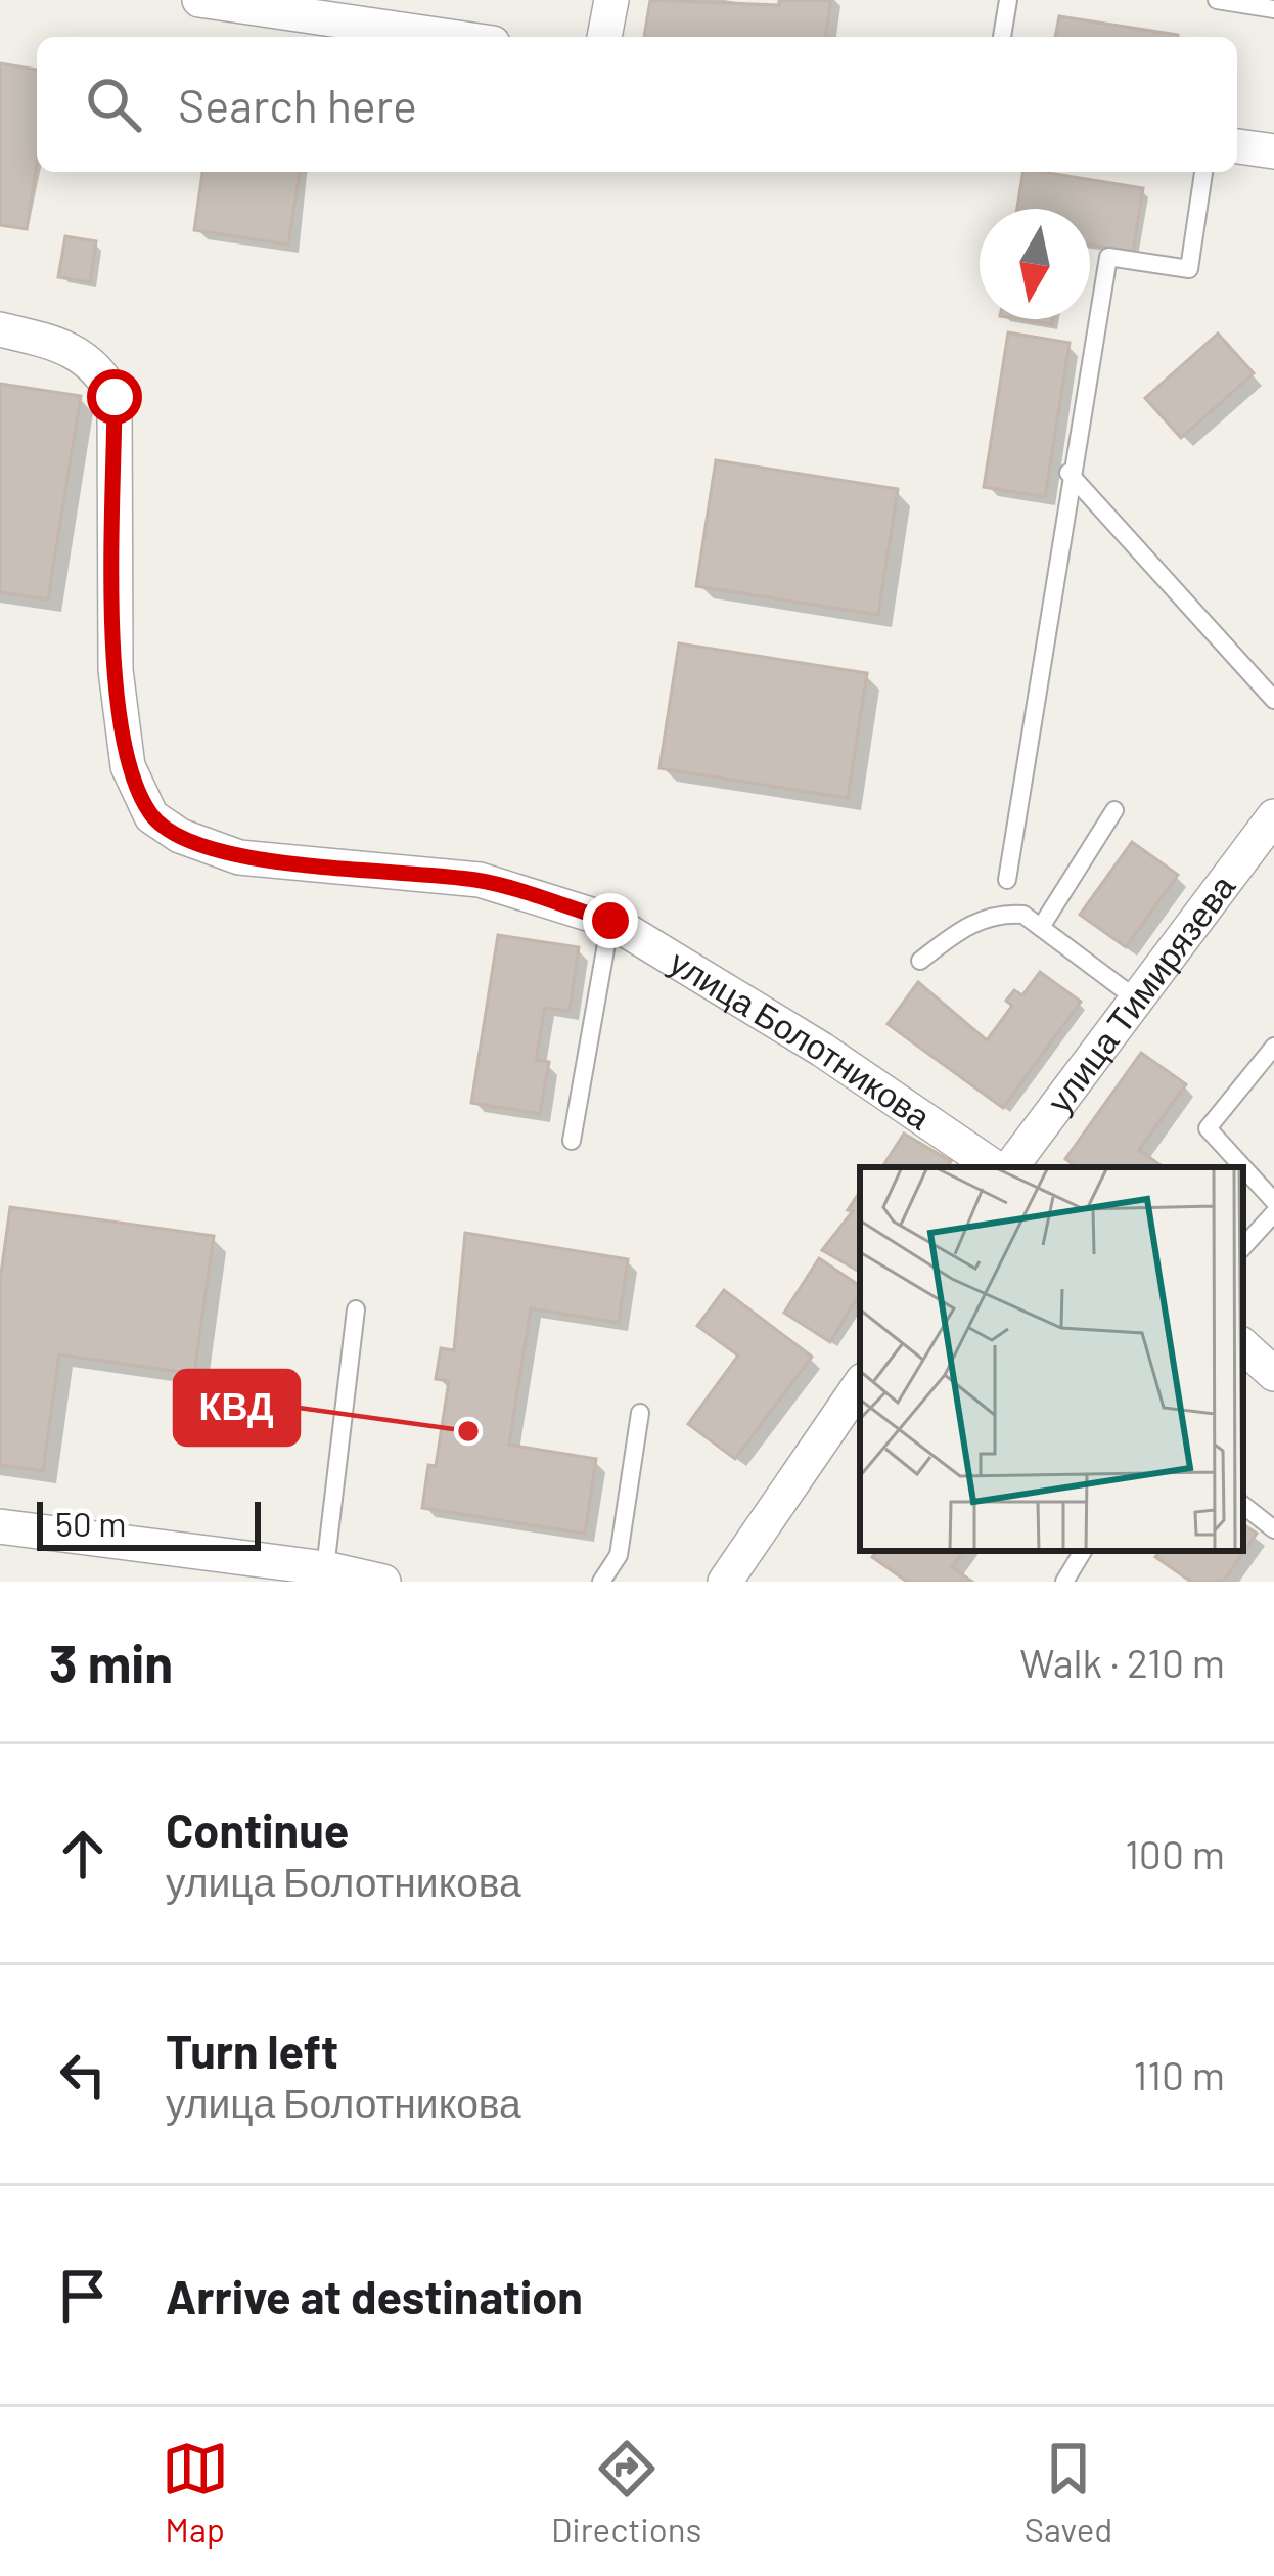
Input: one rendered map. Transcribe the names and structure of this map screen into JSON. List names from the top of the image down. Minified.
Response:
{"streets":{"street":["улица Тимирязева","улица Болотникова"]},"places":["КВД"],"scale_bar":"50 m","north":"bottom","page":{"search":"Search here","scale":"50 m","heading":["3 min","Walk · 210 m"],"list":[["Continue","улица Болотникова","100 m"],["Turn left","улица Болотникова","110 m"],"Arrive at destination"],"nav":["Map","Directions","Saved"]}}
